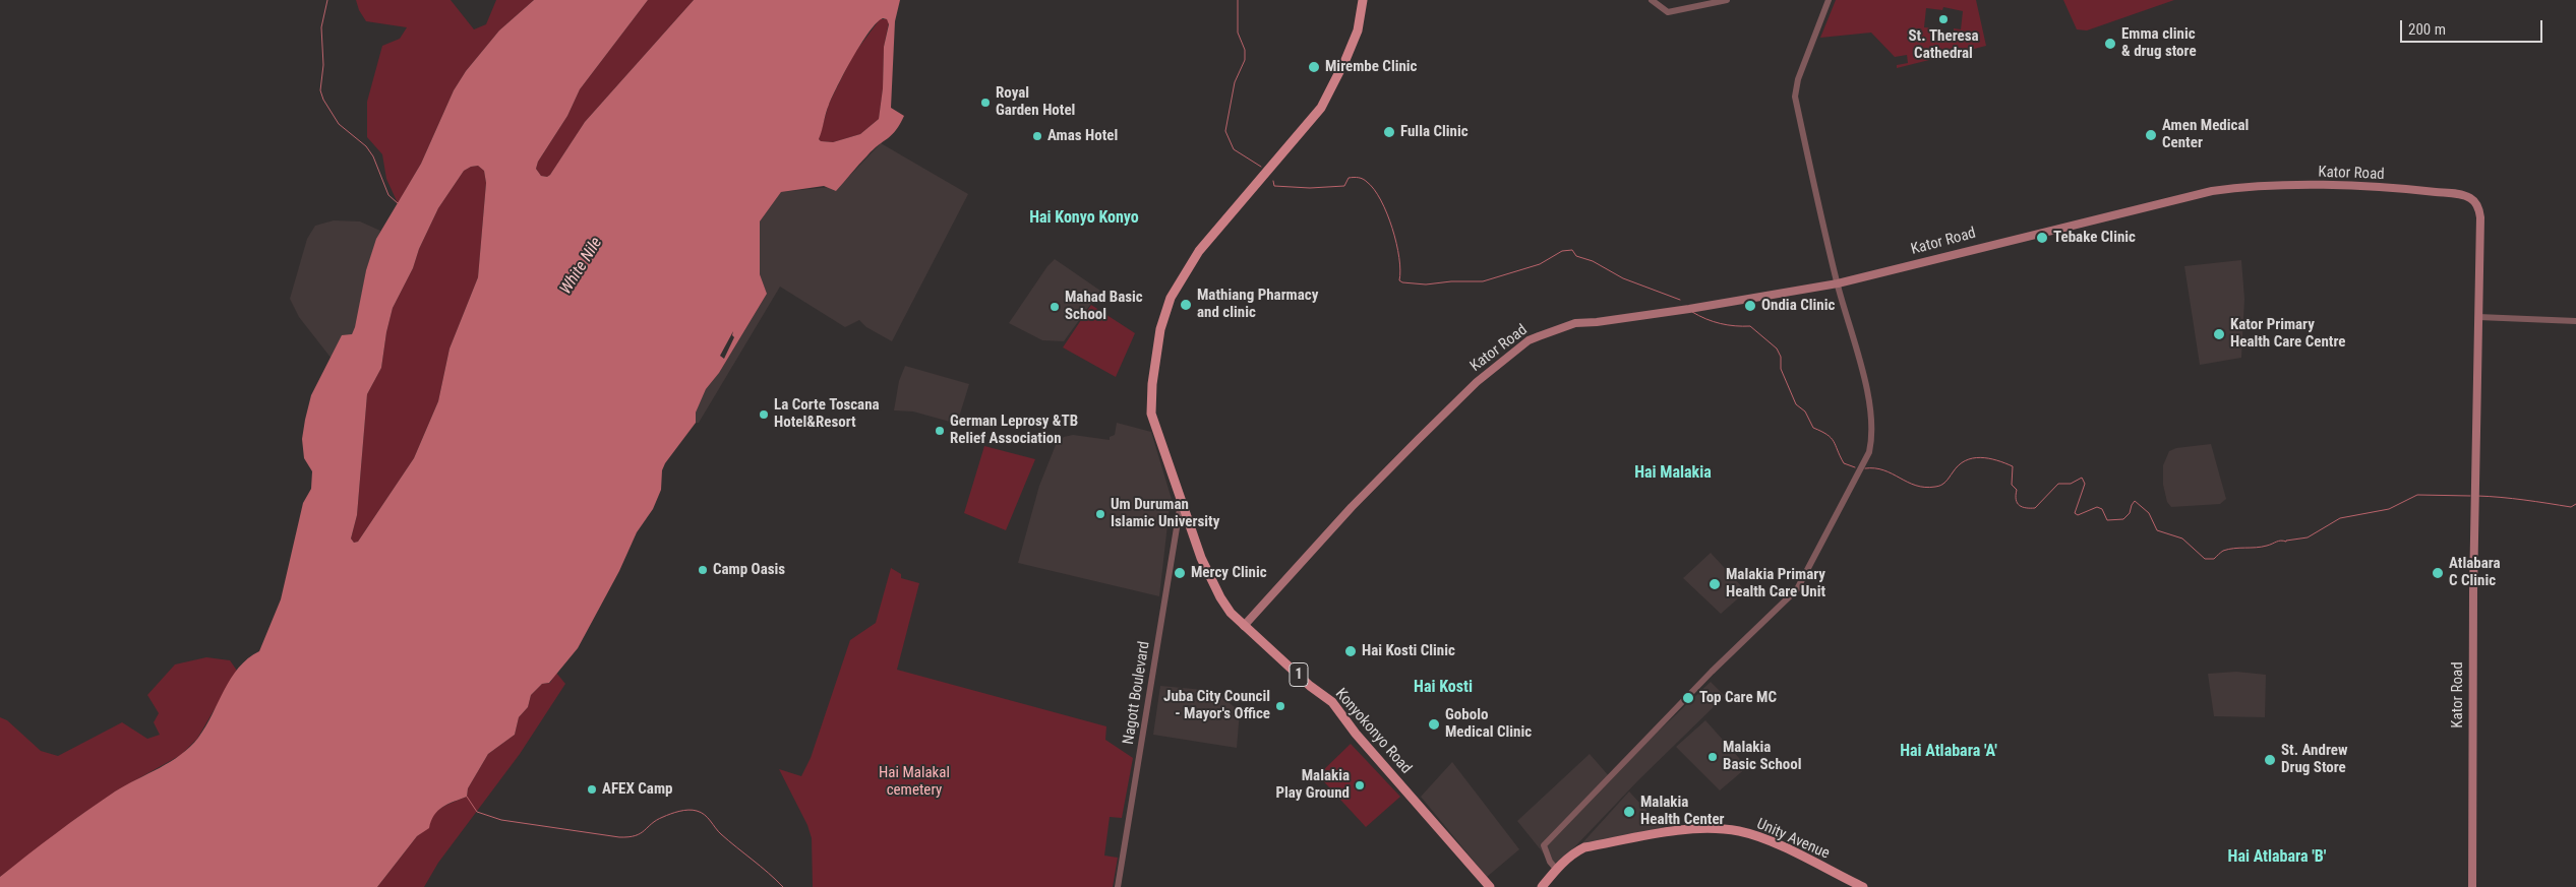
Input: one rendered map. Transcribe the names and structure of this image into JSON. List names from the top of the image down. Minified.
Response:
{"streets":{"main road":["Kator Road","1","Konyokonyo Road","Unity Avenue"],"street":["Nagott Boulevard"]},"crossings":[["Kator Road","Konyokonyo Road"],["Nagott Boulevard","Konyokonyo Road"]],"districts":["Hai Konyo Konyo","Hai Malakia","Hai Kosti","Hai Atlabara 'A'","Hai Atlabara 'B'"],"water":["White Nile"],"parks":["Hai Malakal cemetery"],"places":["St. Theresa Cathedral","Emma clinic & drug store","Mirembe Clinic","Royal Garden Hotel","Fulla Clinic","Amen Medical Center","Amas Hotel","Tebake Clinic","Mathiang Pharmacy and clinic","Ondia Clinic","Mahad Basic School","Kator Primary Health Care Centre","La Corte Toscana Hotel&Resort","German Leprosy &TB Relief Association","Um Duruman Islamic University","Camp Oasis","Mercy Clinic","Atlabara C Clinic","Malakia Primary Health Care Unit","Hai Kosti Clinic","Top Care MC","Juba City Council - Mayor's Office","Gobolo Medical Clinic","Malakia Basic School","St. Andrew Drug Store","Malakia Play Ground","AFEX Camp","Malakia Health Center"],"scale_bar":"200 m"}
